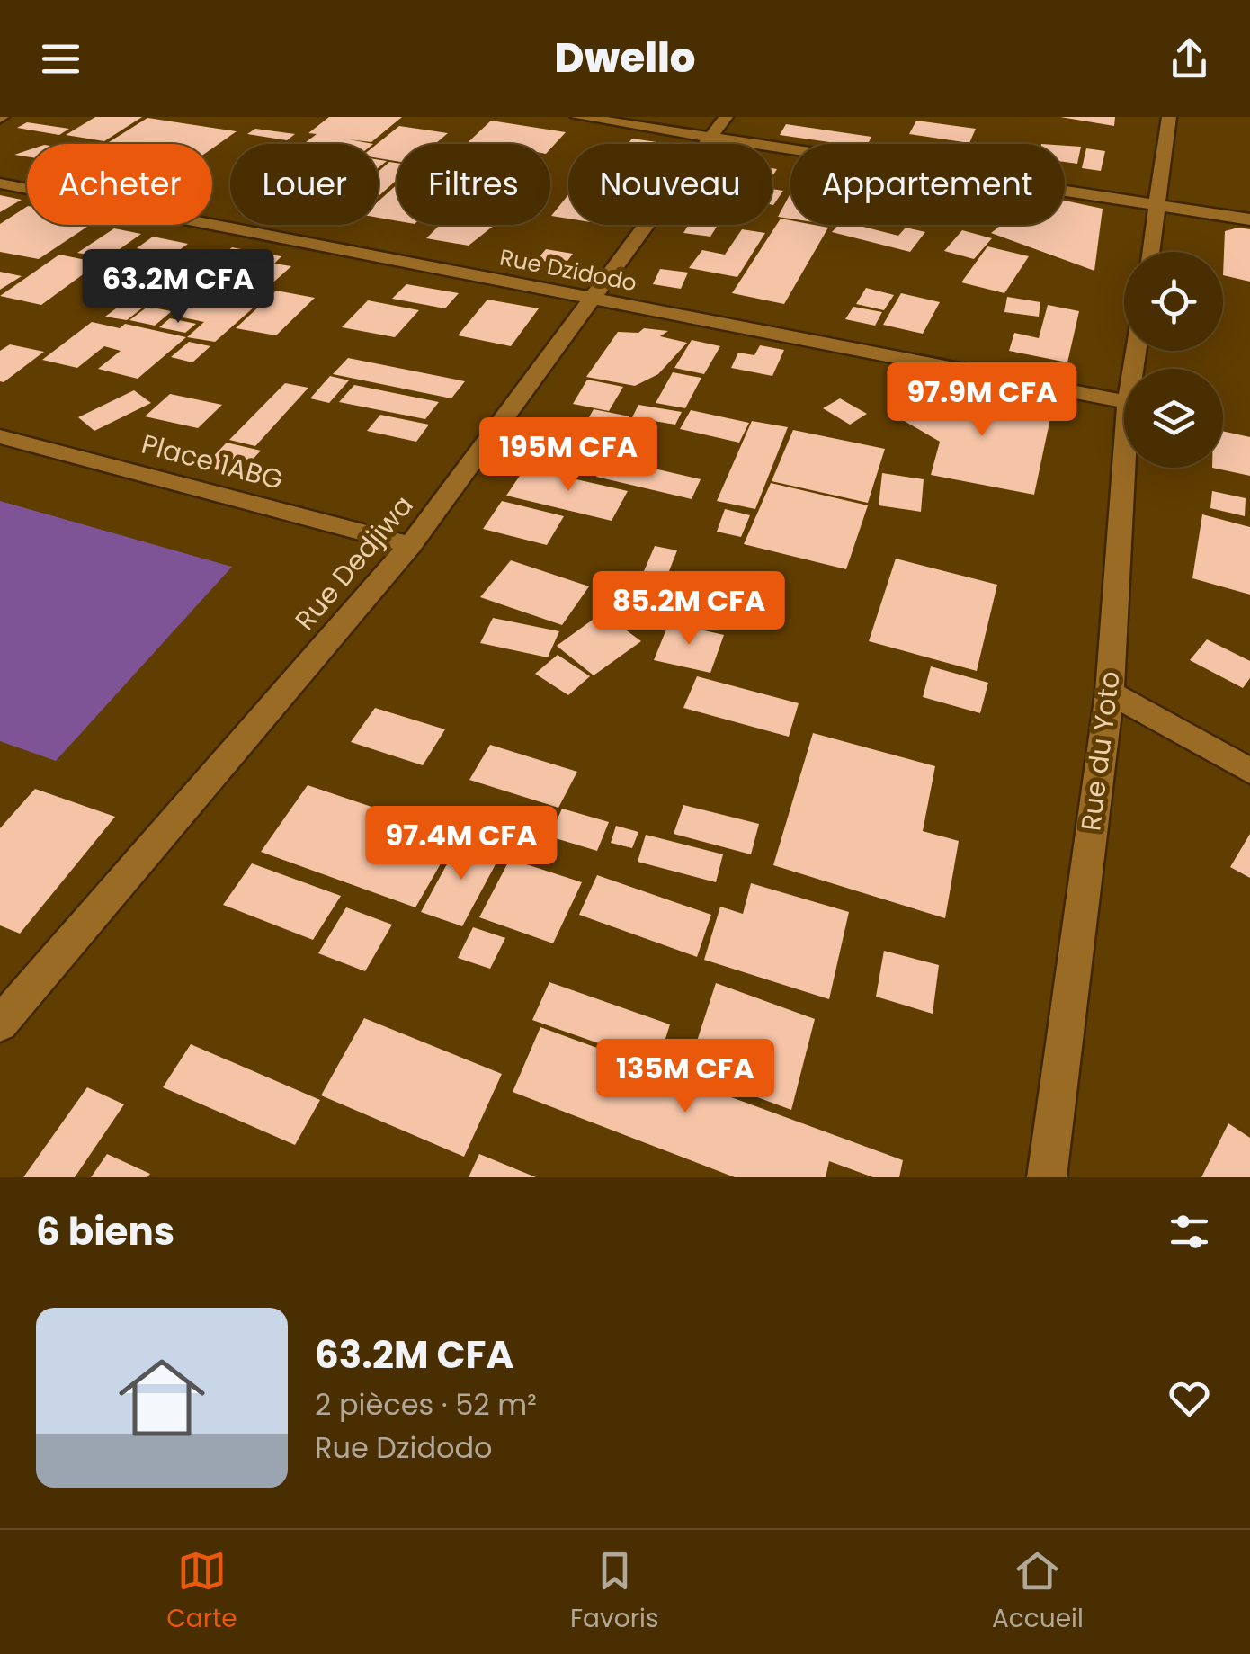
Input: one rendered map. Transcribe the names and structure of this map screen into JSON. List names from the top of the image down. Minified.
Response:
{"streets":{"street":["Rue Dzidodo","Place 1ABG","Rue Dedjiwa","Rue du Yoto"]},"crossings":[["Rue Dzidodo","Rue Dedjiwa"],["Place 1ABG","Rue Dedjiwa"]],"page":{"header":"Dwello","chip":["Acheter","Louer","Filtres","Nouveau","Appartement"],"price":["63.2M CFA","97.9M CFA","195M CFA","85.2M CFA","97.4M CFA","135M CFA"],"heading":"6 biens","list":[{"name":"63.2M CFA","note":"2 pièces · 52 m² · Rue Dzidodo"}],"tabs":["Carte","Favoris","Accueil"]}}
